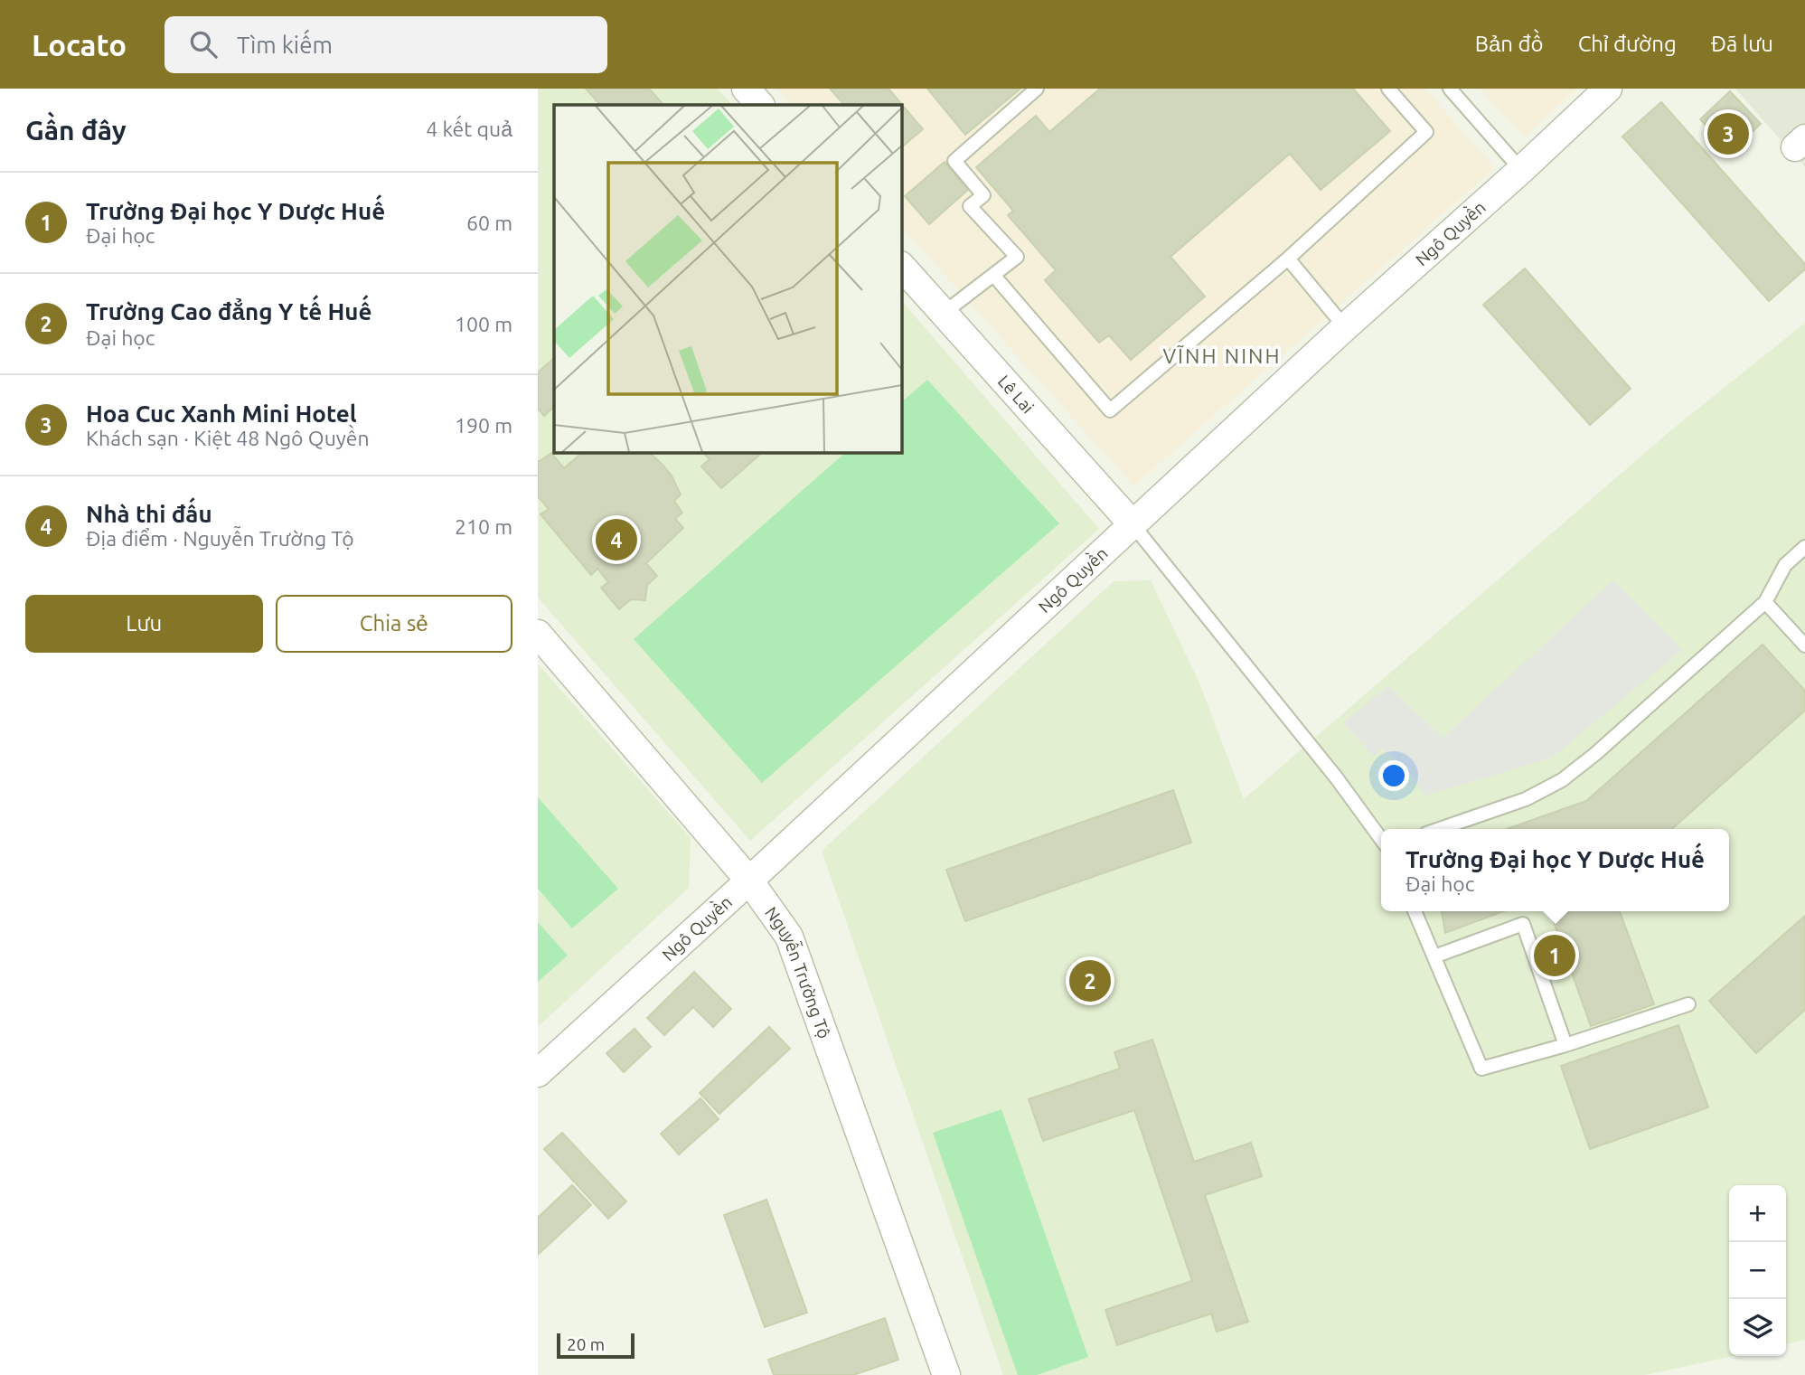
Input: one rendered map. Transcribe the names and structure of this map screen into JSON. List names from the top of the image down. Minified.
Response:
{"streets":{"street":["Ngô Quyền","Lê Lai","Nguyễn Trường Tộ"]},"crossings":[["Ngô Quyền","Lê Lai"],["Ngô Quyền","Nguyễn Trường Tộ"]],"districts":["VĨNH NINH"],"scale_bar":"20 m","page":{"header":"Locato","search":"Tìm kiếm","nav":["Bản đồ","Chỉ đường","Đã lưu"],"heading":["Gần đây","4 kết quả"],"pins":["3","4","1","2"],"list":[{"mark":"1","name":"Trường Đại học Y Dược Huế","note":"Đại học","value":"60 m"},{"mark":"2","name":"Trường Cao đẳng Y tế Huế","note":"Đại học","value":"100 m"},{"mark":"3","name":"Hoa Cuc Xanh Mini Hotel","note":"Khách sạn · Kiệt 48 Ngô Quyền","value":"190 m"},{"mark":"4","name":"Nhà thi đấu","note":"Địa điểm · Nguyễn Trường Tộ","value":"210 m"}],"buttons":["Lưu","Chia sẻ"],"popup":["Trường Đại học Y Dược Huế","Đại học"],"map_buttons":["+","−"],"scale":"20 m"}}
